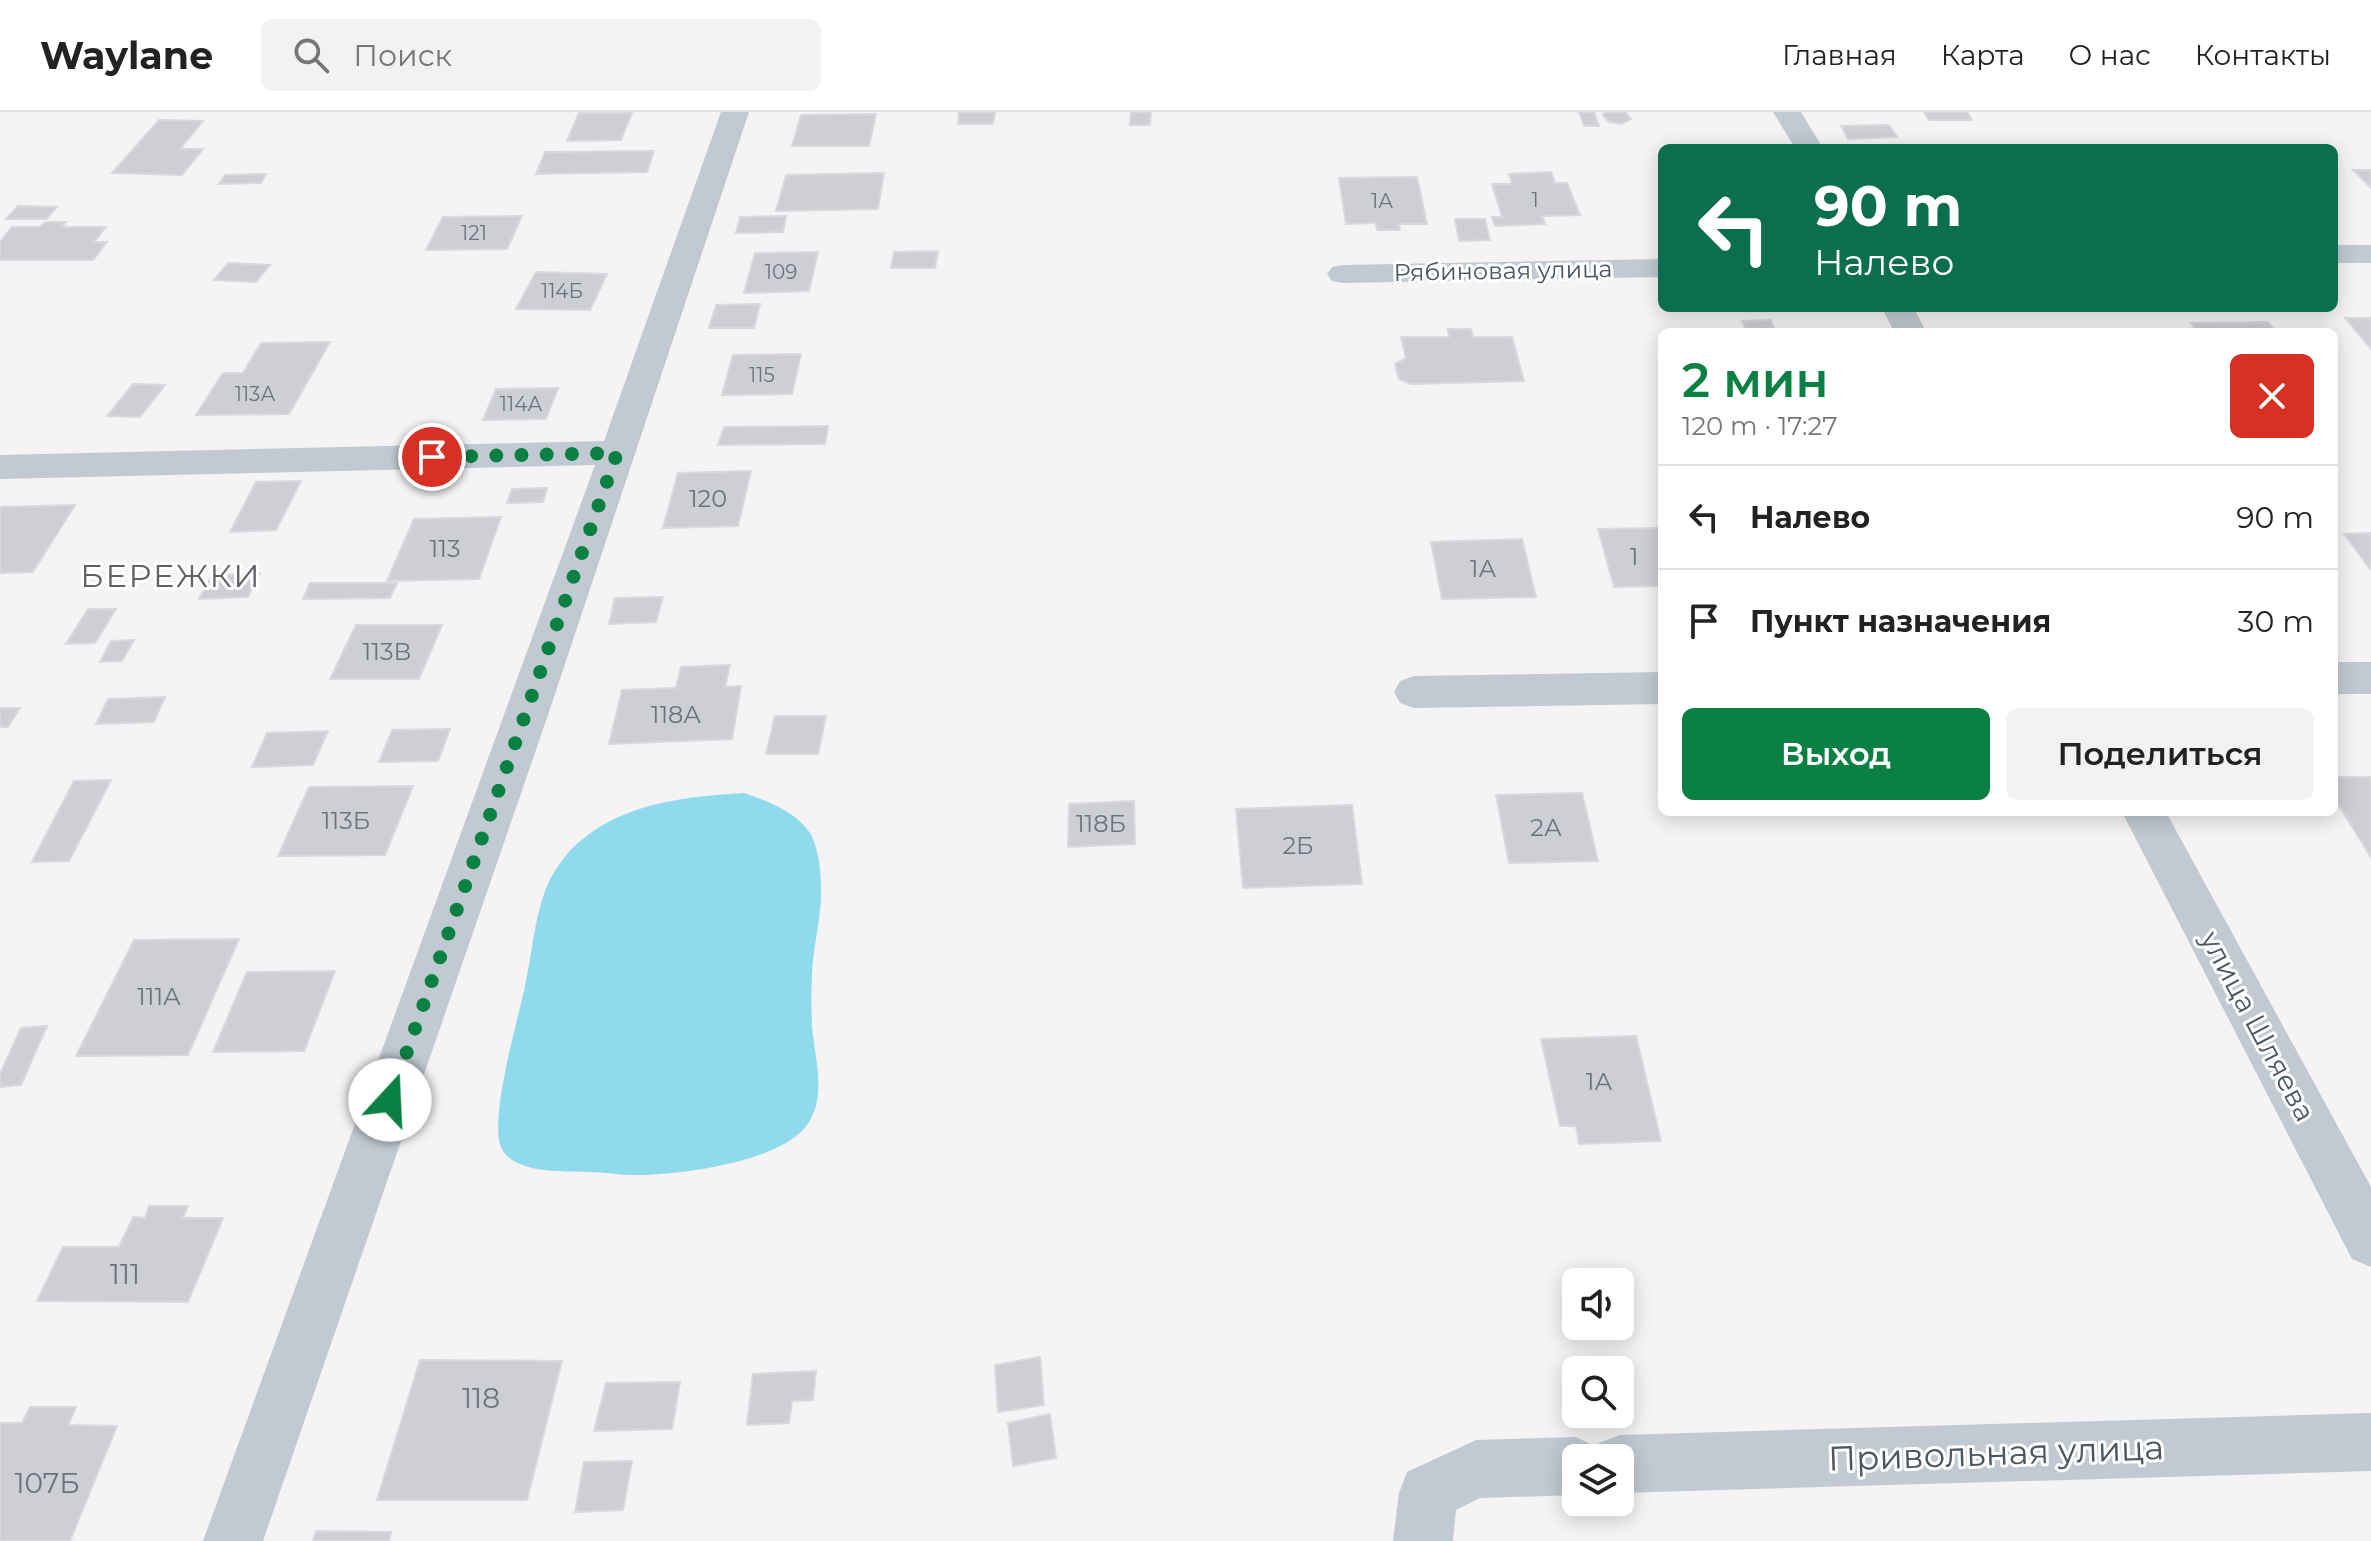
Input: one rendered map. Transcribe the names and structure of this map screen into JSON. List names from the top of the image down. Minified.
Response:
{"streets":{"street":["Рябиновая улица","улица Шляева","Привольная улица"]},"districts":["БЕРЕЖКИ"],"house_numbers":["1","1А","121","109","114Б","115","113А","114А","120","113","1","1А","113В","118А","113Б","118Б","2А","2Б","111А","1А","111","118","107Б"],"page":{"header":"Waylane","search":"Поиск","nav":["Главная","Карта","О нас","Контакты"],"turn":["90 m","Налево"],"heading":["2 мин","120 m · 17:27"],"list":[{"name":"Налево","value":"90 m"},{"name":"Пункт назначения","value":"30 m"}],"buttons":["Выход","Поделиться"]}}
